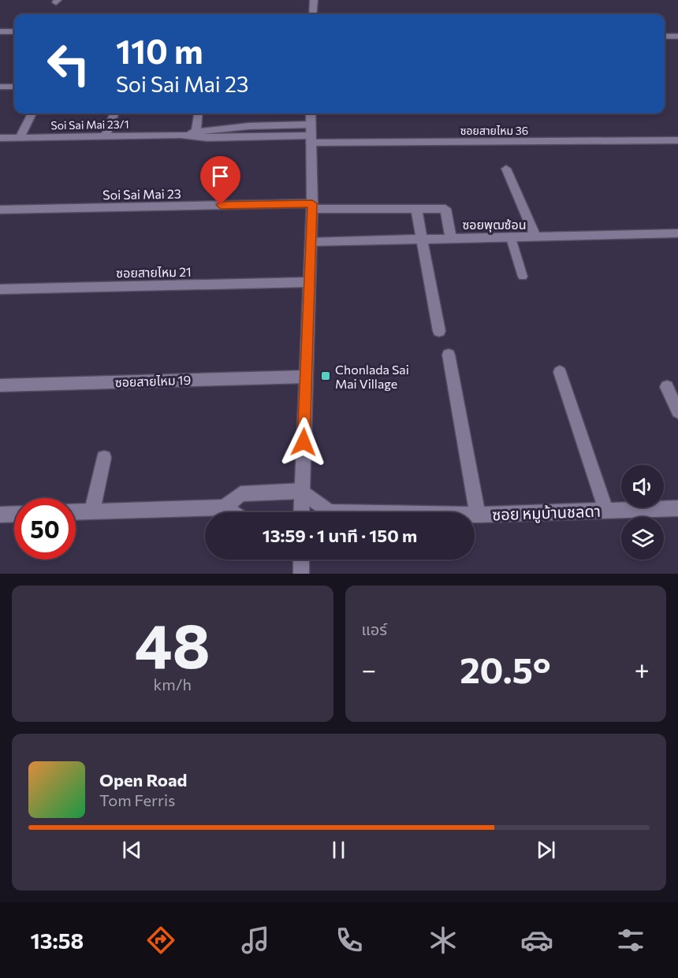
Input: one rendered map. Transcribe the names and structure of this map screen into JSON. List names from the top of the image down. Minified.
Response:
{"streets":{"street":["Soi Sai Mai 23/1","ซอยสายไหม 36","Soi Sai Mai 23","ซอยพุฒซ้อน","ซอยสายไหม 21","ซอยสายไหม 19","ซอย หมูบ้านชลดา"]},"crossings":[["Soi Sai Mai 23/1","ซอยสายไหม 36"],["Soi Sai Mai 23","ซอยพุฒซ้อน"]],"places":{"transit":["Chonlada Sai Mai Village"]},"page":{"turn":["110 m","Soi Sai Mai 23"],"limit":"50","trip":"13:59 · 1 นาที · 150 m","tile":[["48","km/h"],"แอร์"],"heat":["−","20.5°","+"],"song":["Open Road","Tom Ferris"],"tabs":"13:58"}}
